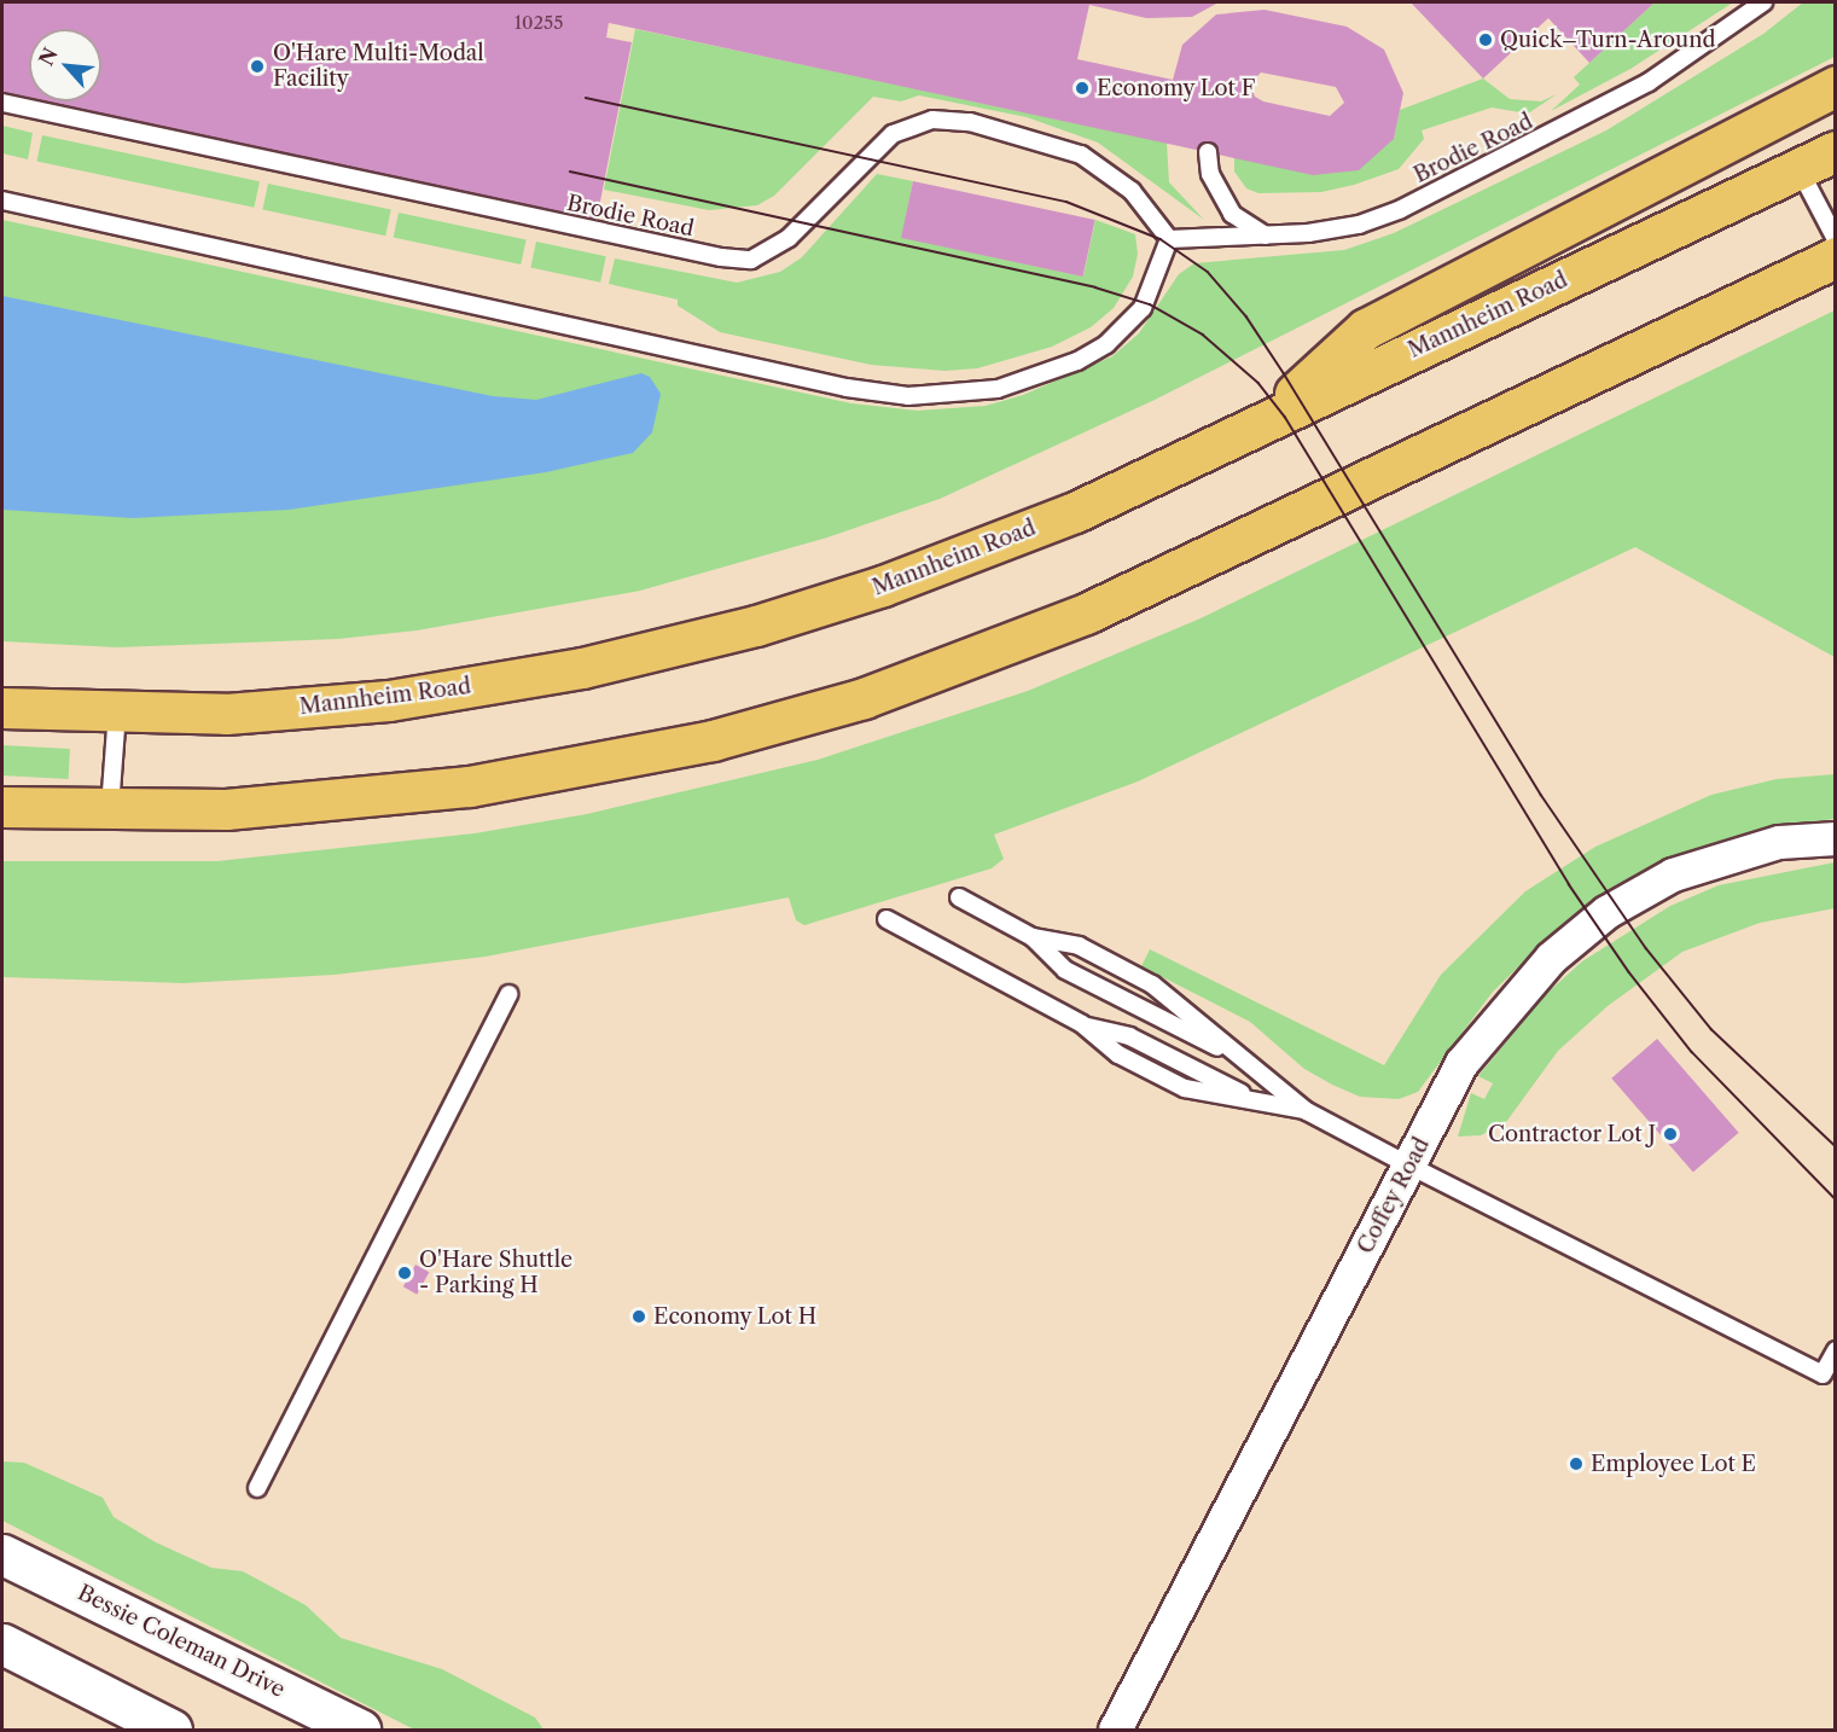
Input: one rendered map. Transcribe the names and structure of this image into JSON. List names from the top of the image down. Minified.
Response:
{"streets":{"main road":["Mannheim Road"],"street":["Coffey Road","Bessie Coleman Drive"],"lane":["Brodie Road"]},"places":["Quick–Turn-Around","O'Hare Multi-Modal Facility","Economy Lot F","Contractor Lot J","O'Hare Shuttle - Parking H","Economy Lot H","Employee Lot E"],"house_numbers":["10255"],"north":"top left"}
